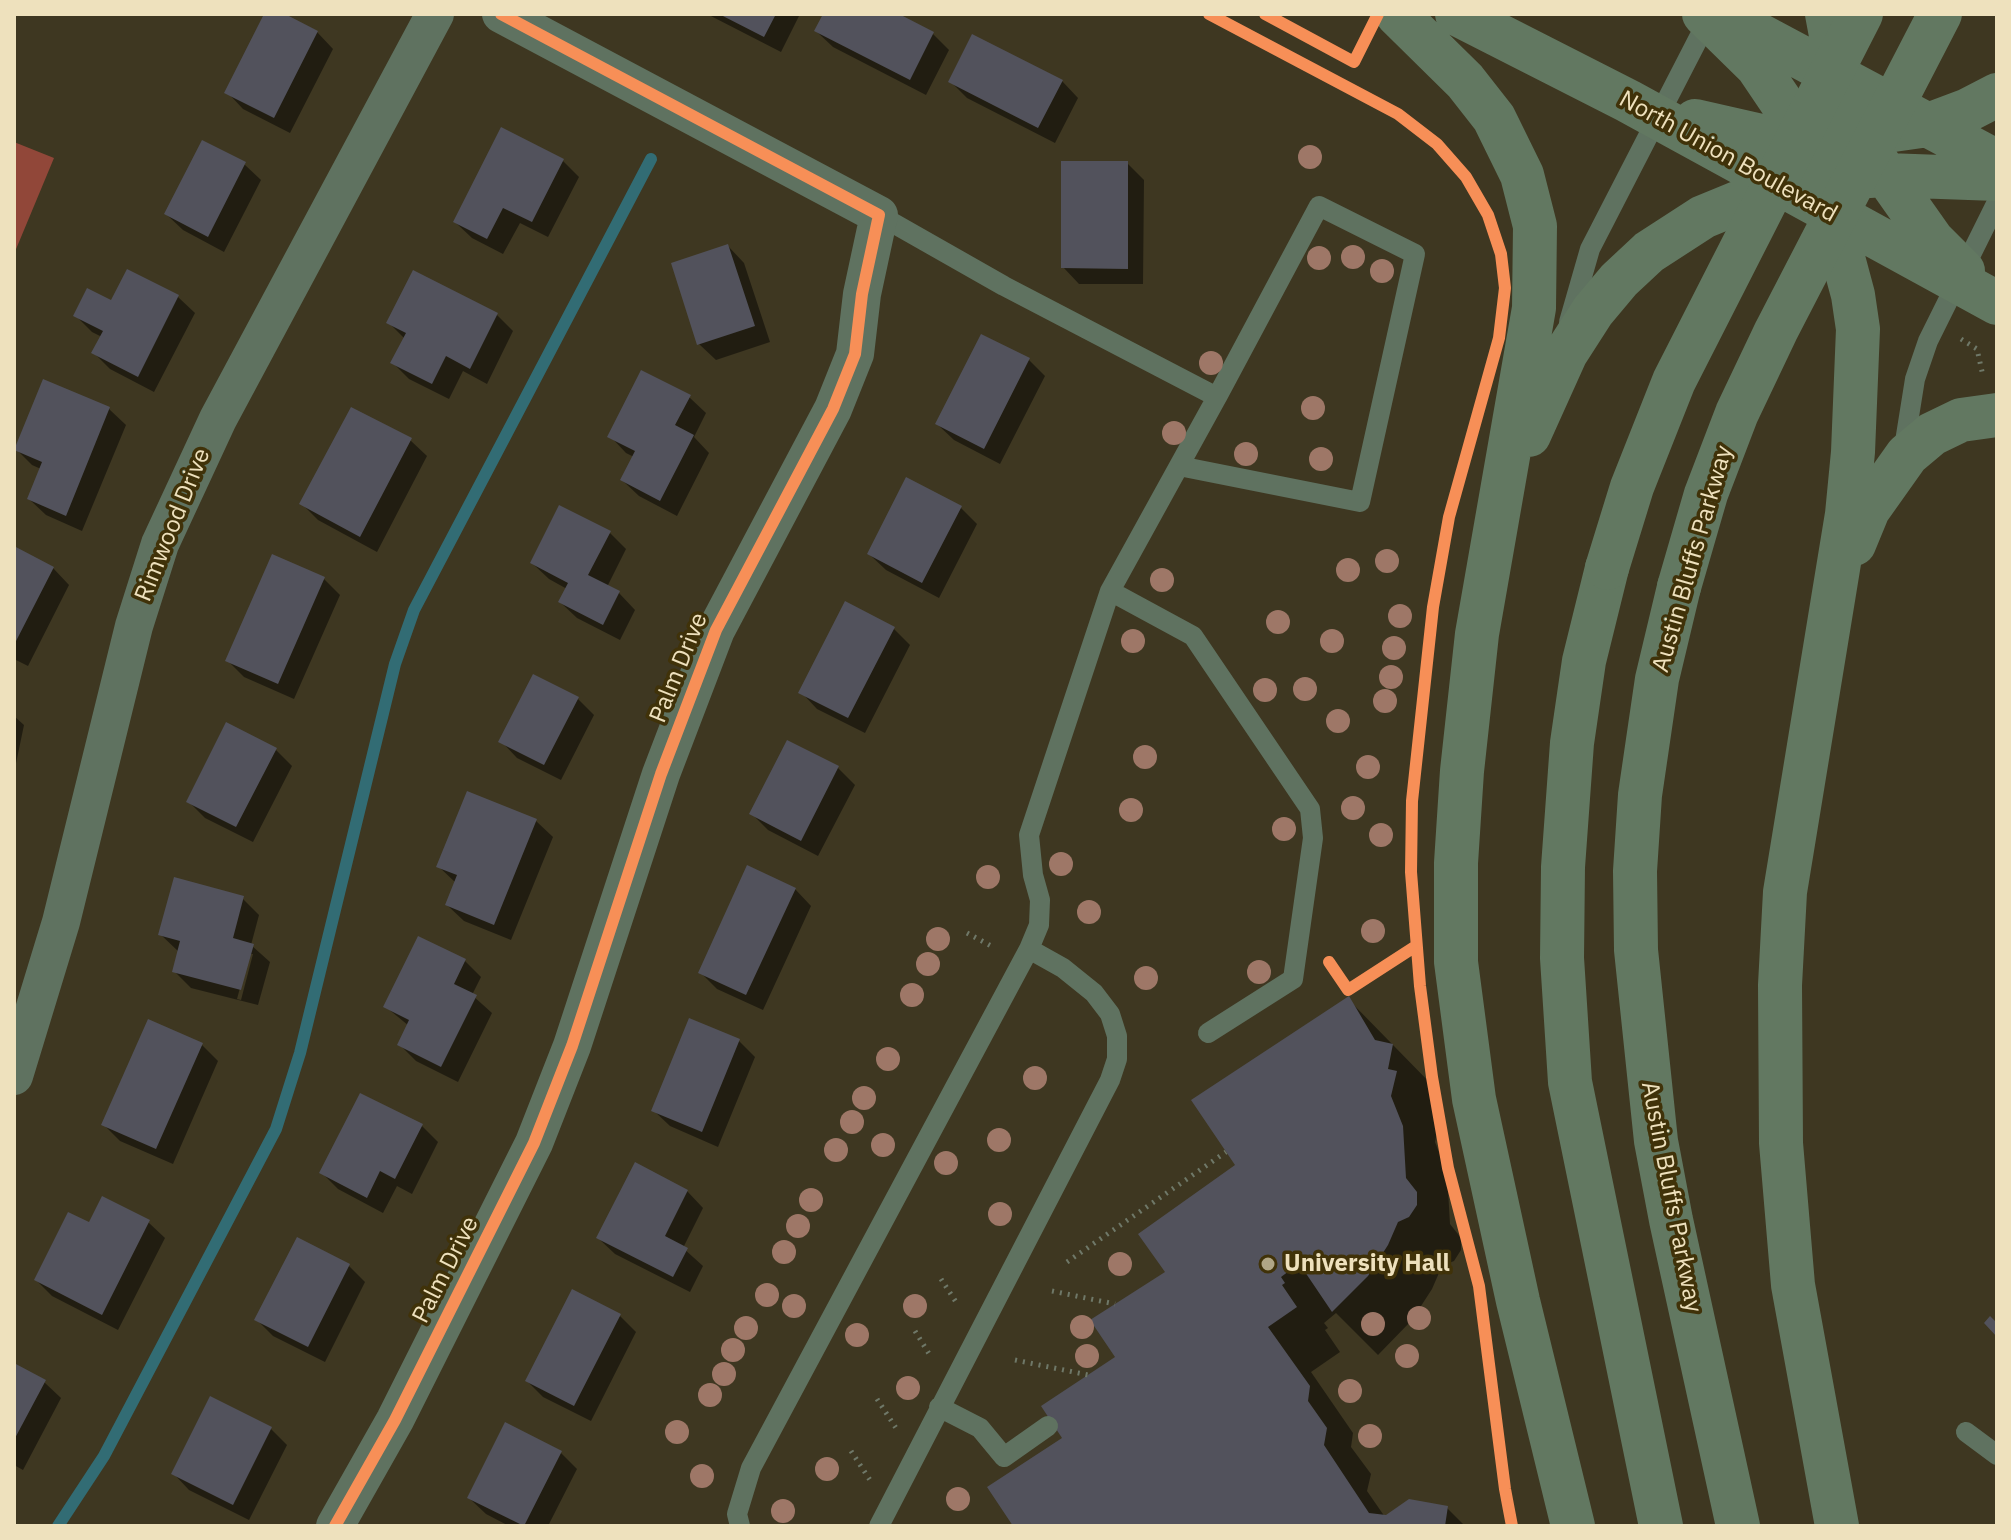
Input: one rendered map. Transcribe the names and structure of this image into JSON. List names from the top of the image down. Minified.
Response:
{"streets":{"main road":["North Union Boulevard","Austin Bluffs Parkway"],"street":["Rimwood Drive","Palm Drive"]},"places":["University Hall"]}
